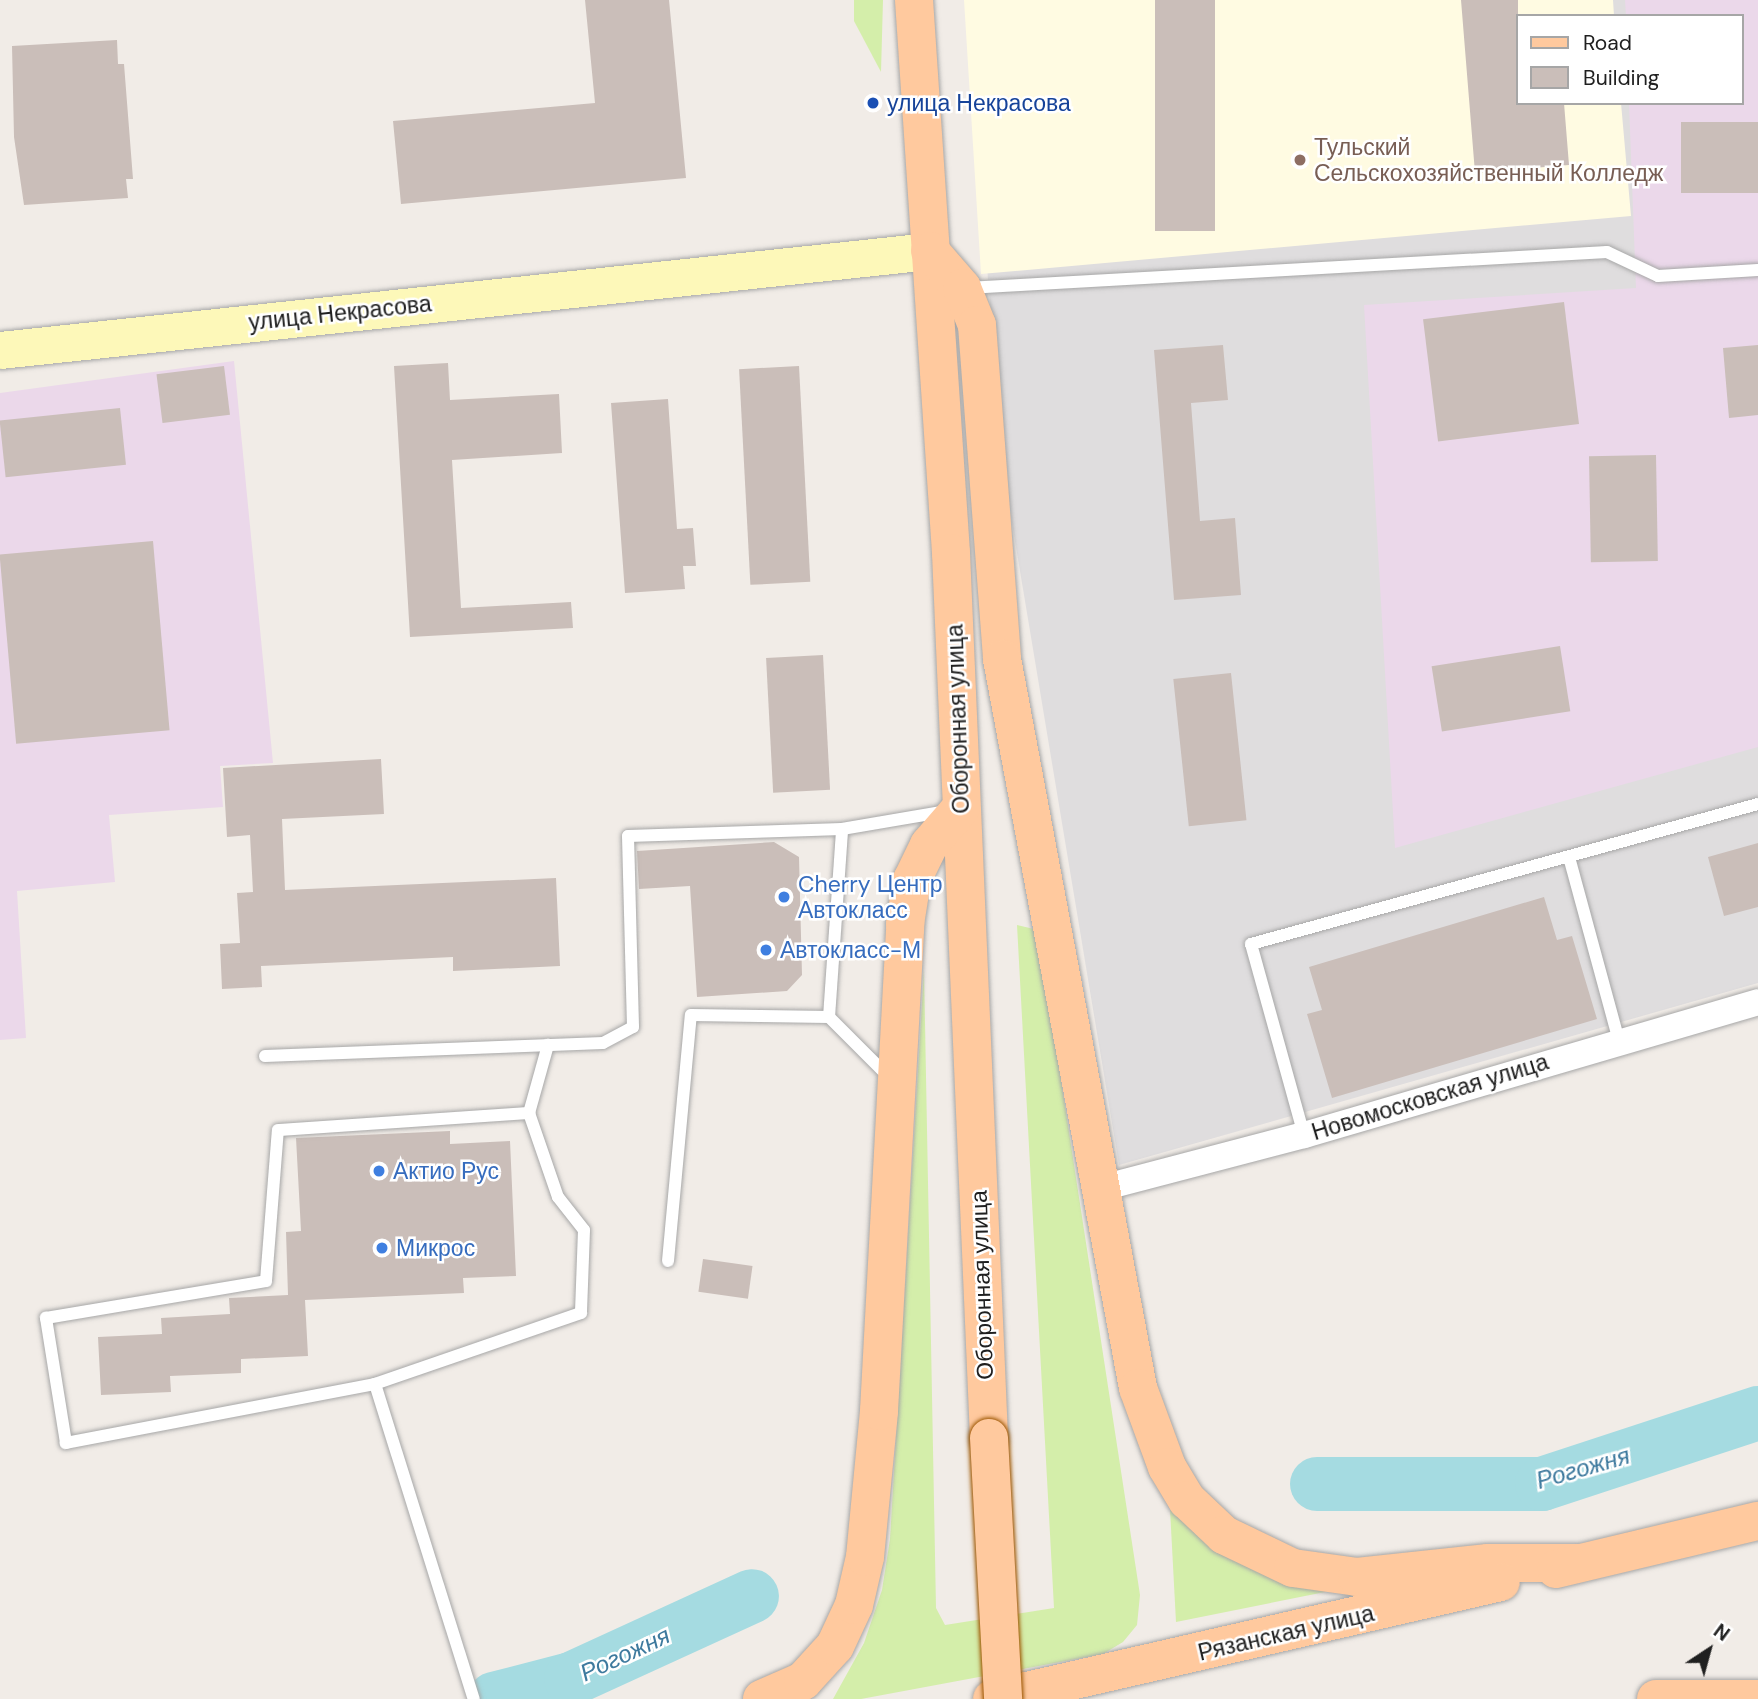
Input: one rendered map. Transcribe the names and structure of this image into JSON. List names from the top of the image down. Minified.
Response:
{"streets":{"main road":["Оборонная улица","Рязанская улица"],"street":["улица Некрасова","Новомосковская улица"]},"crossings":[["улица Некрасова","Оборонная улица"]],"water":["Рогожня"],"places":["улица Некрасова","Тульский Сельскохозяйственный Колледж","Cherry Центр Автокласс","Автокласс-М","Актио Рус","Микрос"],"legend":["Road","Building"],"north":"top right"}
